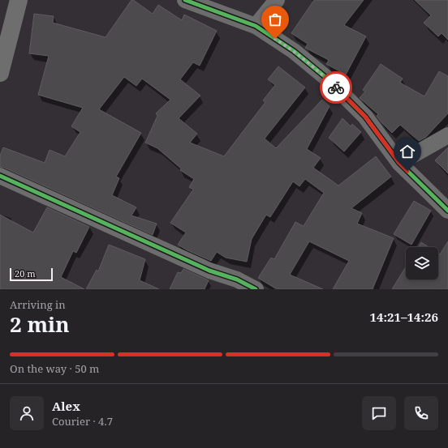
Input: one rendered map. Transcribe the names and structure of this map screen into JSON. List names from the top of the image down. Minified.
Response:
{"scale_bar":"20 m","page":{"scale":"20 m","heading":["2 min","Arriving in","14:21–14:26"],"panel":["Alex","Courier · 4.7"],"bar":"On the way · 50 m"}}
